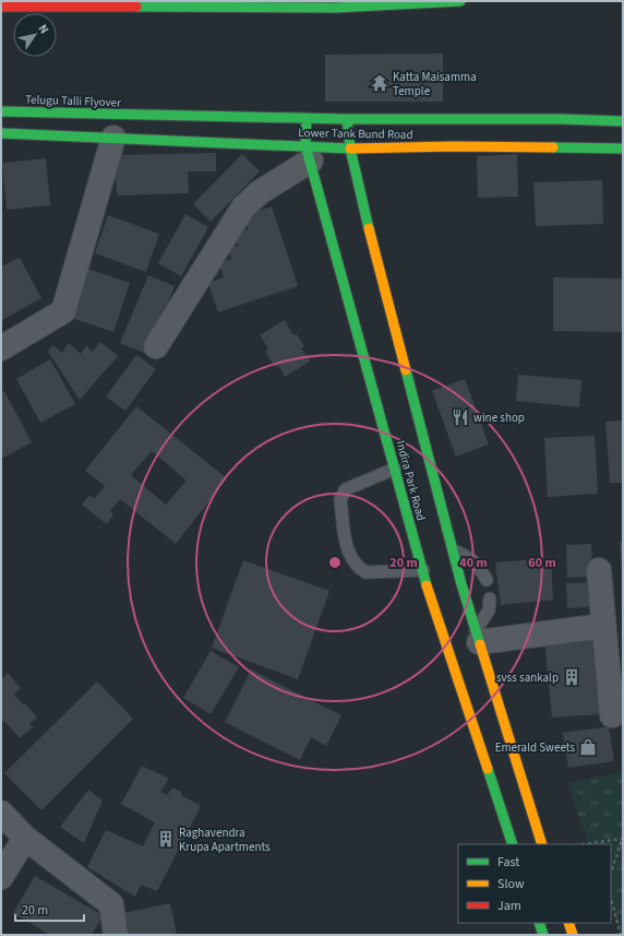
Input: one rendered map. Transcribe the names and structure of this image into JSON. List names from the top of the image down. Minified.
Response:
{"streets":{"main road":["Telugu Talli Flyover","Lower Tank Bund Road","Indira Park Road"]},"crossings":[["Telugu Talli Flyover","Lower Tank Bund Road"],["Lower Tank Bund Road","Indira Park Road"]],"places":{"temple":["Katta Maisamma Temple"],"restaurant":["wine shop"],"building":["svss sankalp","Raghavendra Krupa Apartments"],"shop":["Emerald Sweets"]},"legend":["Fast","Slow","Jam"],"scale_bar":"20 m","north":"top right","rings":["20 m","40 m","60 m"]}
